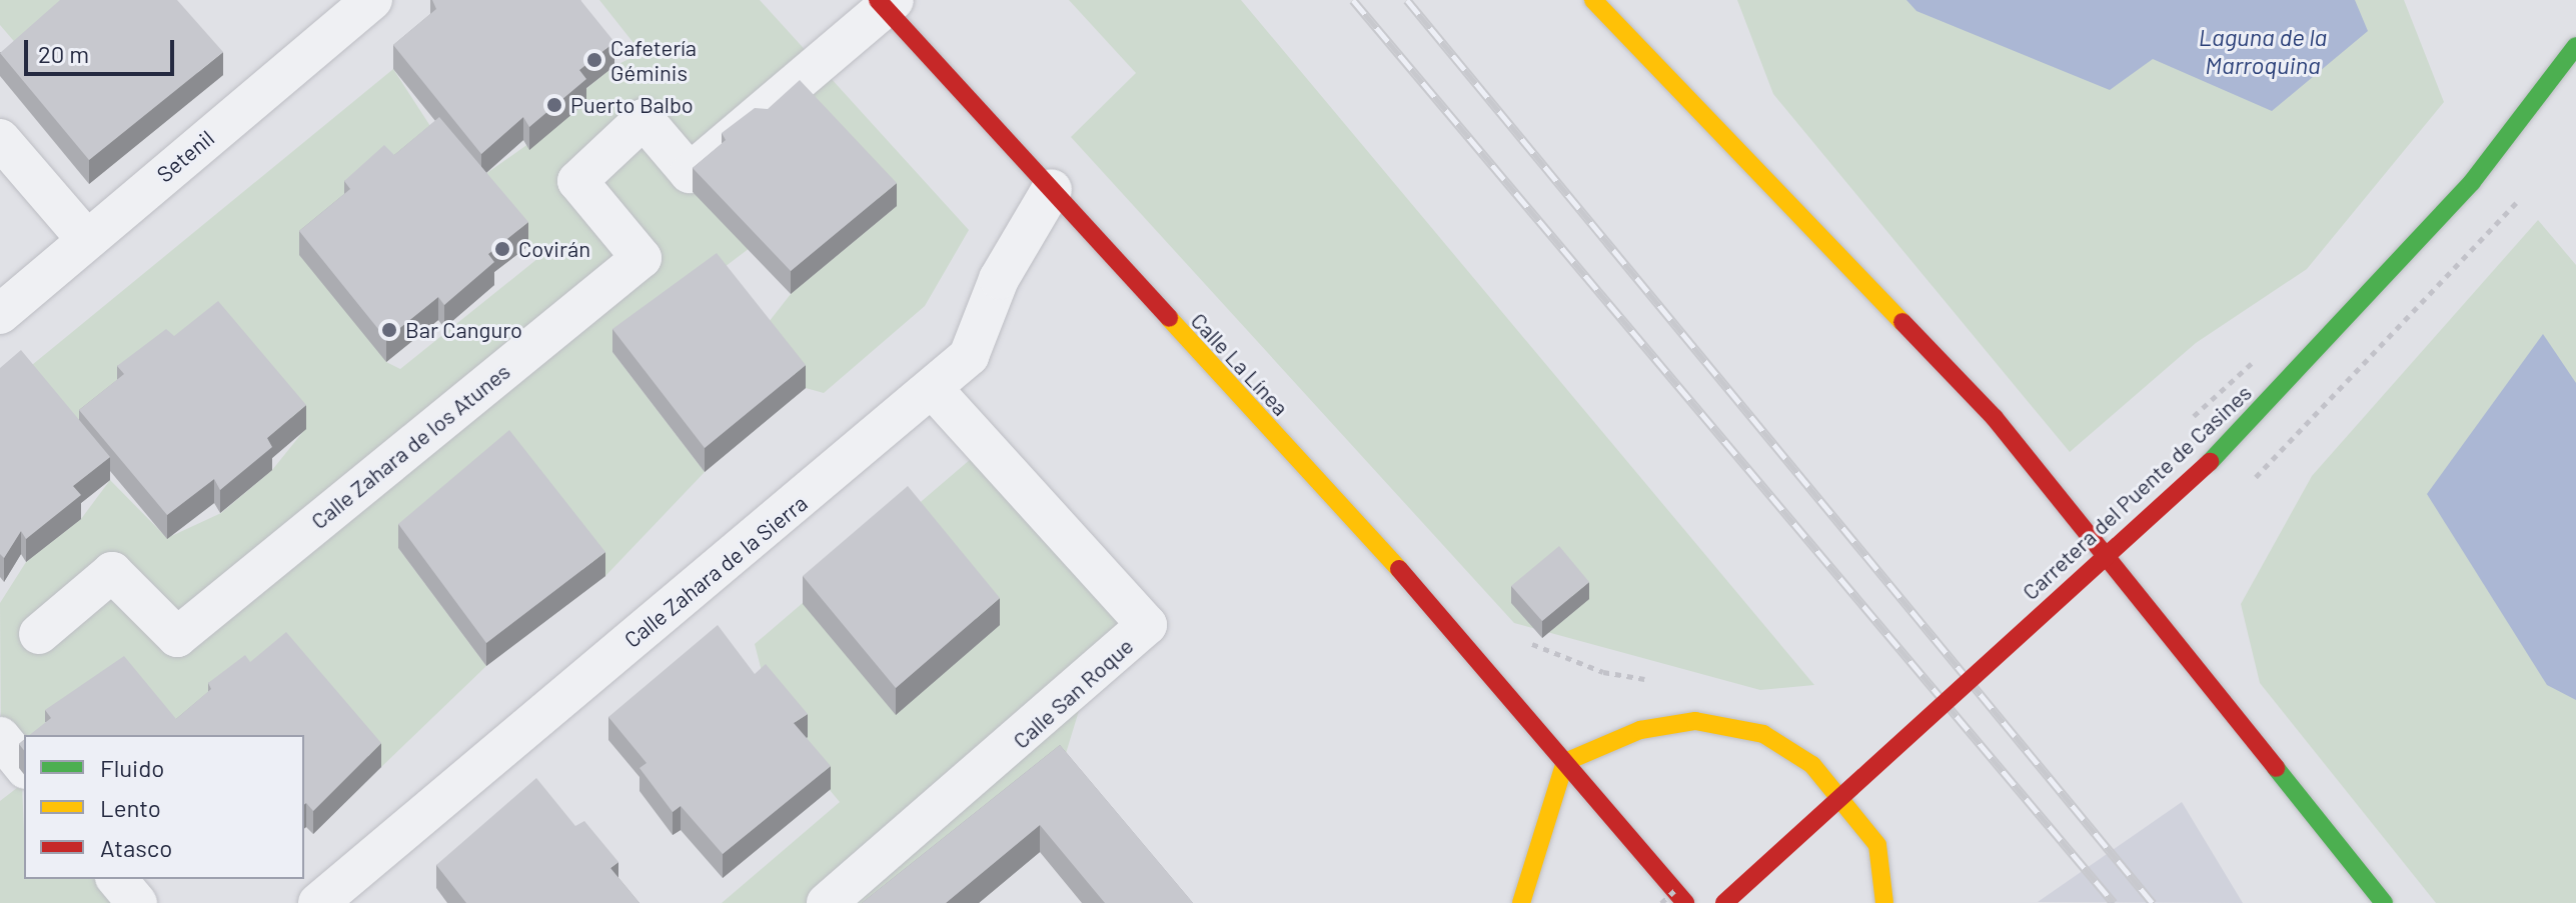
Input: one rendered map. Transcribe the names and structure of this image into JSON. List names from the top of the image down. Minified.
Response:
{"streets":{"street":["Setenil","Calle La Línea","Calle Zahara de los Atunes","Carretera del Puente de Casines","Calle Zahara de la Sierra","Calle San Roque"]},"crossings":[["Calle La Línea","Calle Zahara de los Atunes"],["Calle La Línea","Calle Zahara de la Sierra"],["Calle Zahara de la Sierra","Calle San Roque"]],"water":["Laguna de la Marroquina"],"places":["Cafetería Géminis","Puerto Balbo","Covirán","Bar Canguro"],"legend":["Fluido","Lento","Atasco"],"scale_bar":"20 m"}
